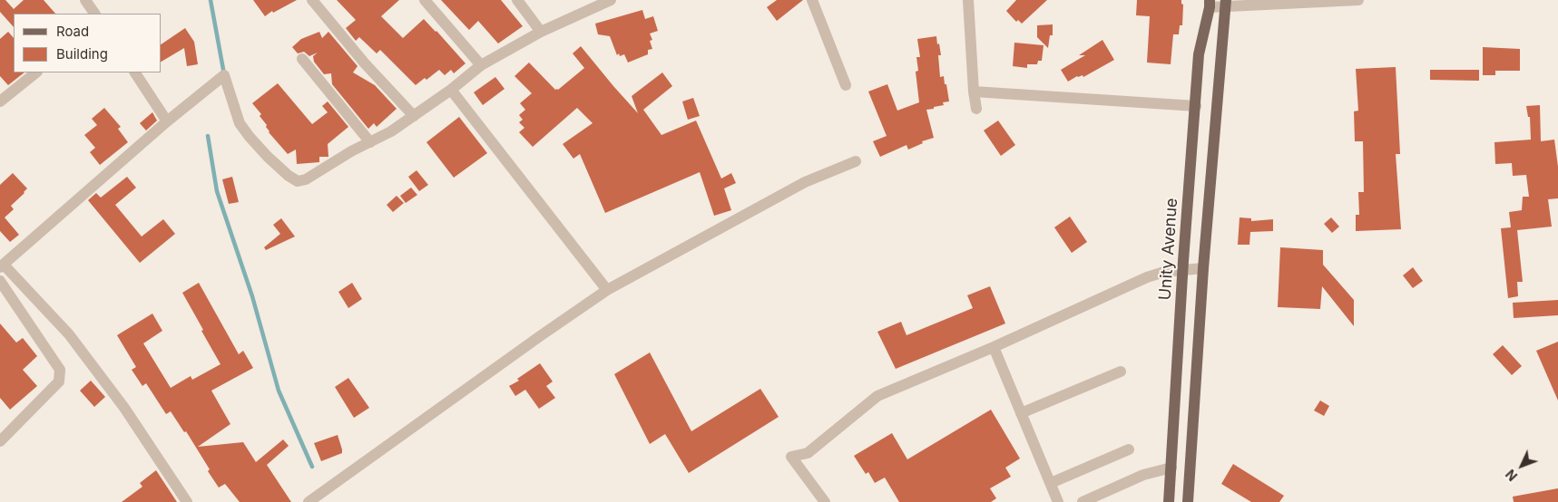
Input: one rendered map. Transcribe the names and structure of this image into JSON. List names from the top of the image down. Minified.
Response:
{"streets":{"main road":["Unity Avenue"]},"legend":["Road","Building"],"north":"bottom left"}
